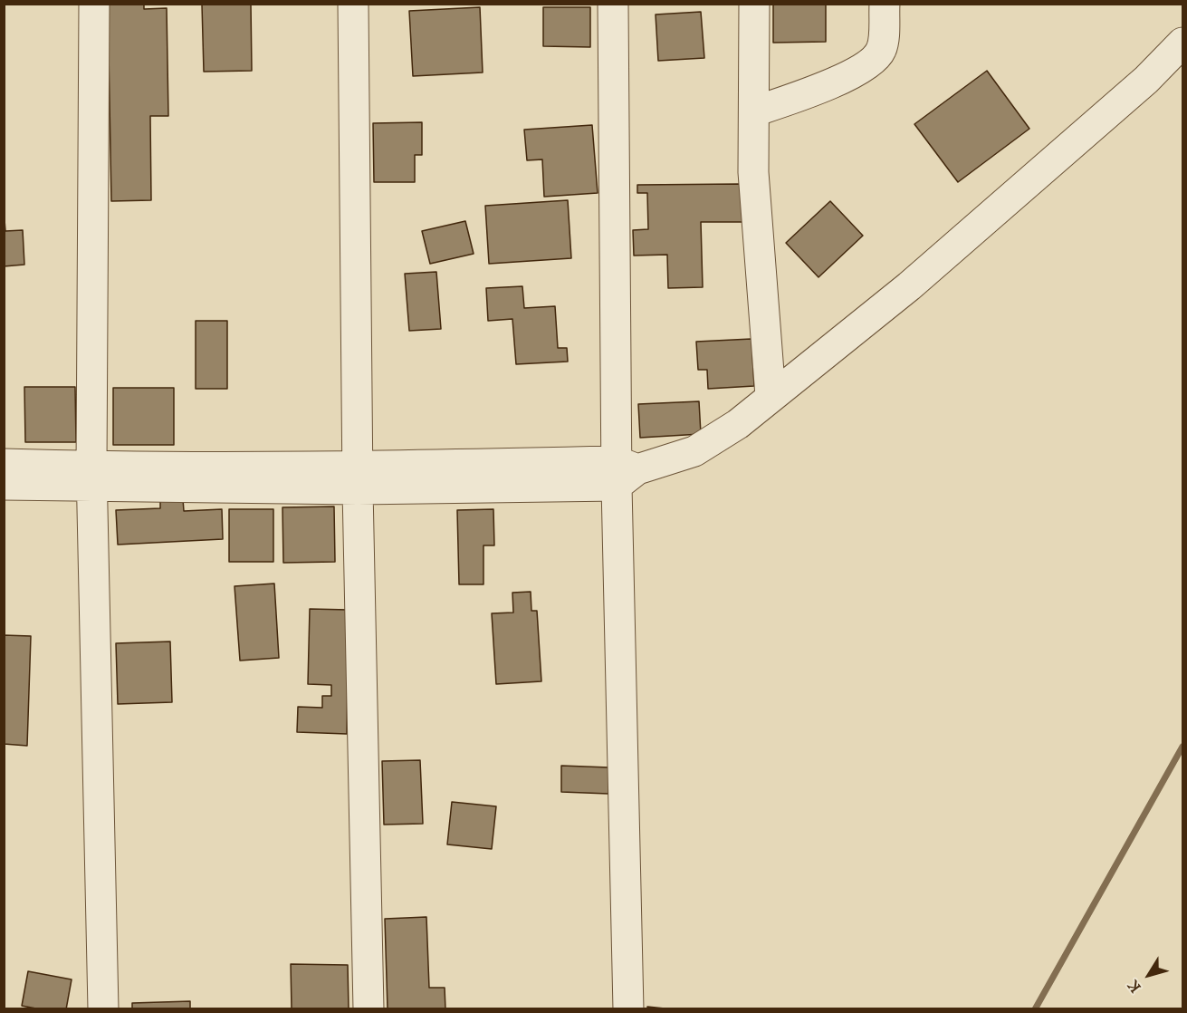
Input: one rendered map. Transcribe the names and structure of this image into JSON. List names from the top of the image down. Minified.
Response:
{"north":"bottom left"}
